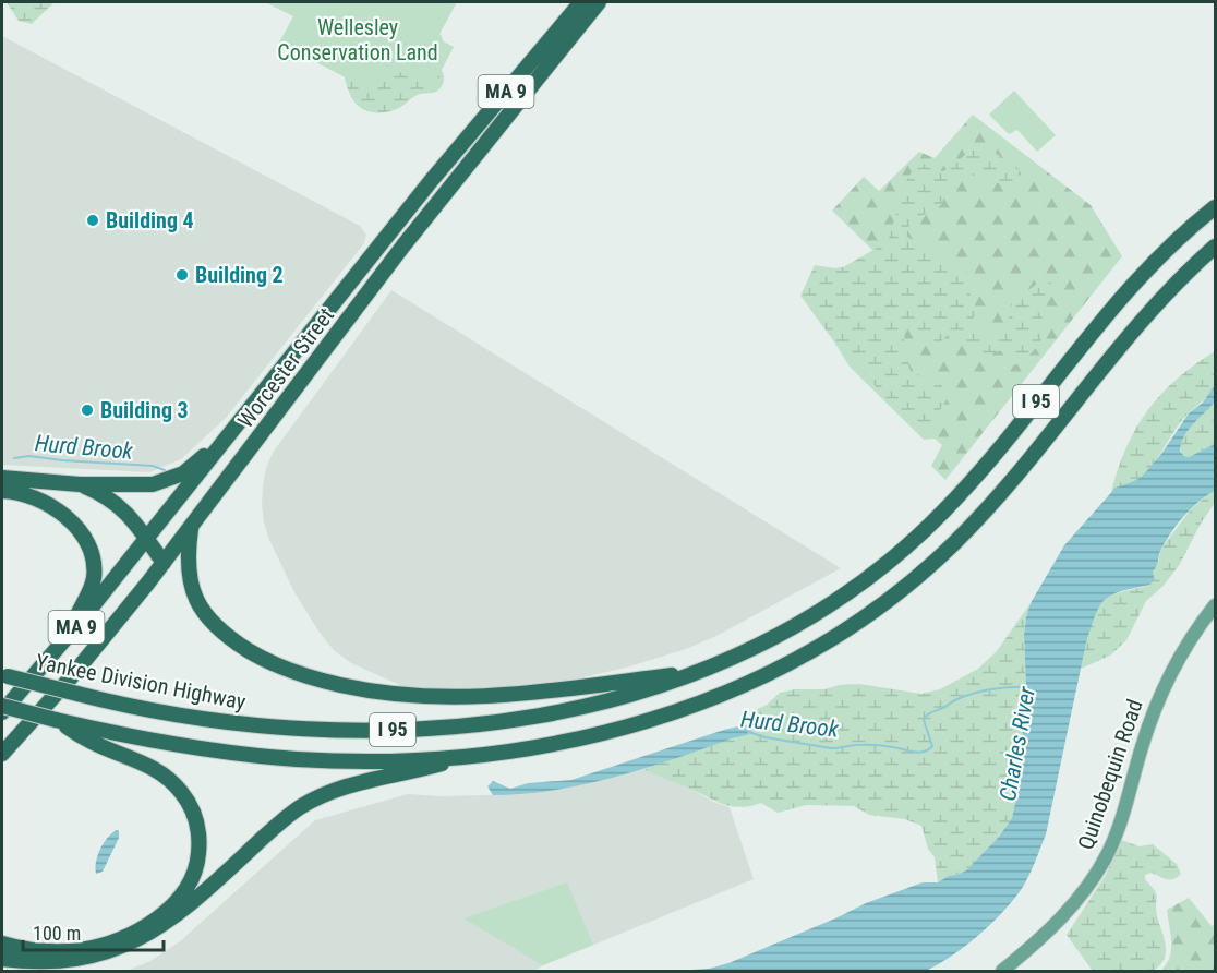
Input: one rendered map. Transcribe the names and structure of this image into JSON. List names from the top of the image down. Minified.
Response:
{"streets":{"highway":["MA 9","Worcester Street","I 95","Yankee Division Highway"],"main road":["Quinobequin Road"]},"water":["Hurd Brook","Charles River"],"parks":["Wellesley Conservation Land"],"places":["Building 4","Building 2","Building 3"],"scale_bar":"100 m"}
